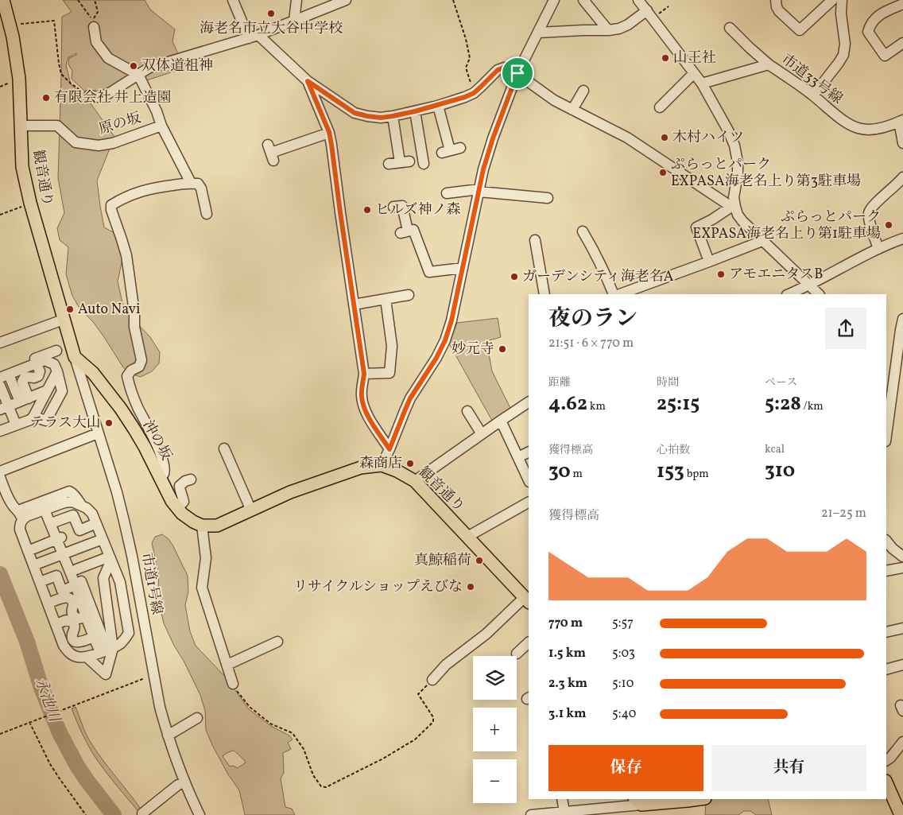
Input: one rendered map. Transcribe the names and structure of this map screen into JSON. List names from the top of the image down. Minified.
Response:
{"streets":{"main road":["観音通り","沖の坂"],"street":["市道33号線","原の坂","市道1号線"]},"crossings":[["原の坂","観音通り"],["観音通り","沖の坂"],["観音通り","市道1号線"],["沖の坂","市道1号線"]],"water":["永池川"],"places":["海老名市立大谷中学校","山王社","双体道祖神","有限会社 井上造園","木村ハイツ","ぷらっとパーク EXPASA海老名上り第3駐車場","ヒルズ神ノ森","ぷらっとパーク EXPASA海老名上り第1駐車場","アモエニタスB","ガーデンシティ海老名A","Auto Navi","妙元寺","テラス大山","森商店","真鯨稲荷","リサイクルショップえびな"],"page":{"heading":["夜のラン","21:51 · 6 × 770 m"],"stats":[["距離","4.62 km"],["時間","25:15"],["ペース","5:28 /km"],["獲得標高","30 m"],["心拍数","153 bpm"],["kcal","310"]],"chart":["獲得標高","21–25 m"],"list":[{"name":"770 m","note":"5:57"},{"name":"1.5 km","note":"5:03"},{"name":"2.3 km","note":"5:10"},{"name":"3.1 km","note":"5:40"}],"map_buttons":["+","−"],"buttons":["保存","共有"]}}
